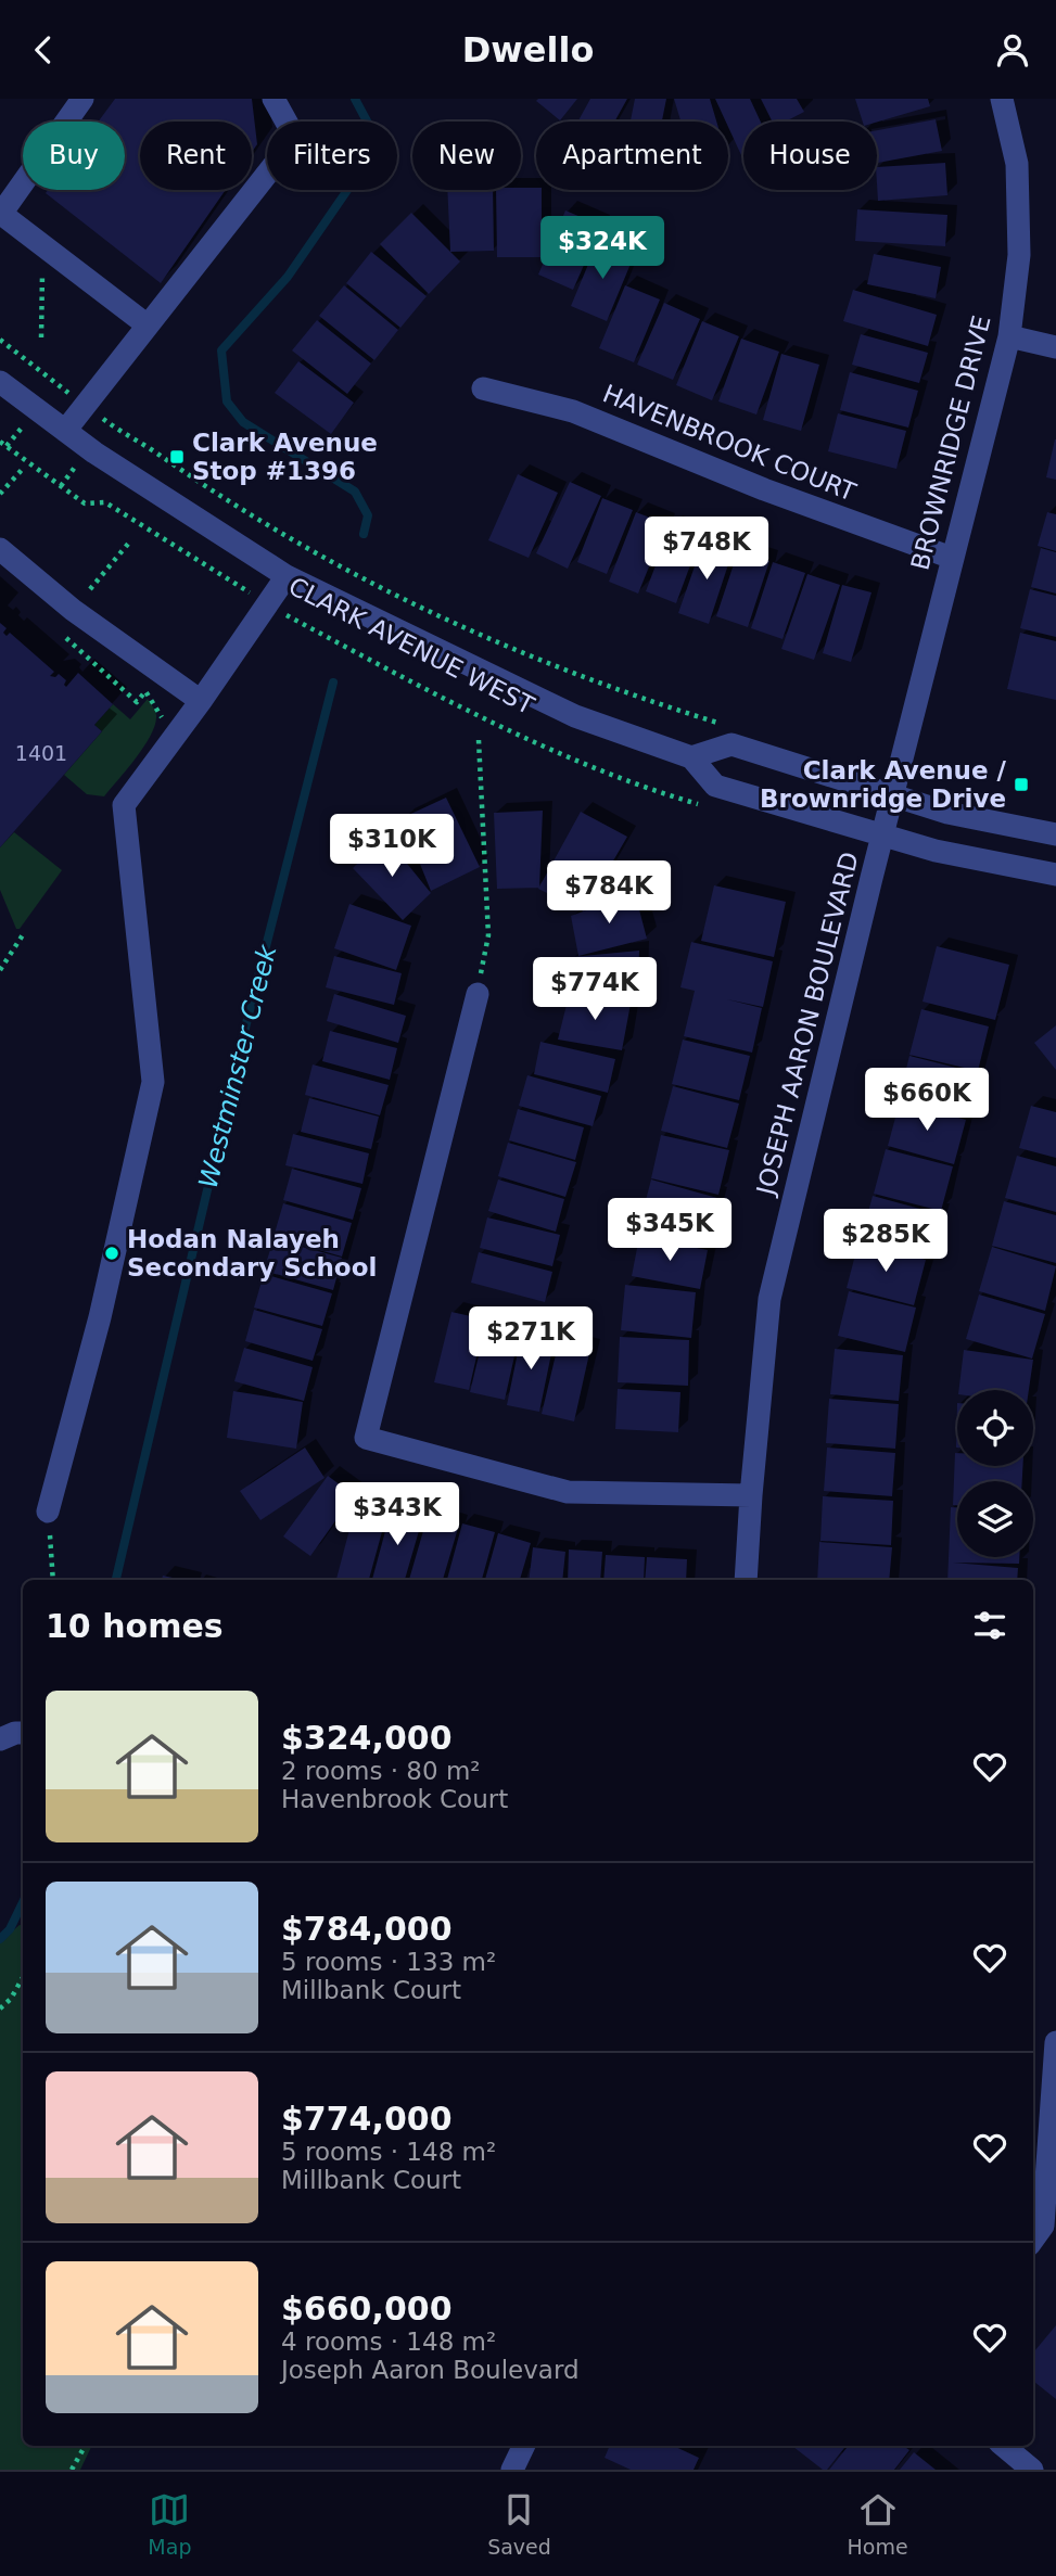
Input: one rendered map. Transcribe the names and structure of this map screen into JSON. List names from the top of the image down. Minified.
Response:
{"streets":{"street":["HAVENBROOK COURT","BROWNRIDGE DRIVE","CLARK AVENUE WEST","JOSEPH AARON BOULEVARD"]},"crossings":[["HAVENBROOK COURT","BROWNRIDGE DRIVE"],["BROWNRIDGE DRIVE","JOSEPH AARON BOULEVARD"]],"water":["Westminster Creek"],"places":{"transit":["Clark Avenue Stop #1396","Clark Avenue / Brownridge Drive"],"other":["Hodan Nalayeh Secondary School"]},"house_numbers":["1401"],"page":{"header":"Dwello","chip":["Buy","Rent","Filters","New","Apartment","House"],"price":["$324K","$748K","$310K","$784K","$774K","$660K","$345K","$285K","$271K","$343K"],"heading":"10 homes","list":[{"name":"$324,000","note":"2 rooms · 80 m² · Havenbrook Court"},{"name":"$784,000","note":"5 rooms · 133 m² · Millbank Court"},{"name":"$774,000","note":"5 rooms · 148 m² · Millbank Court"},{"name":"$660,000","note":"4 rooms · 148 m² · Joseph Aaron Boulevard"}],"tabs":["Map","Saved","Home"]}}
